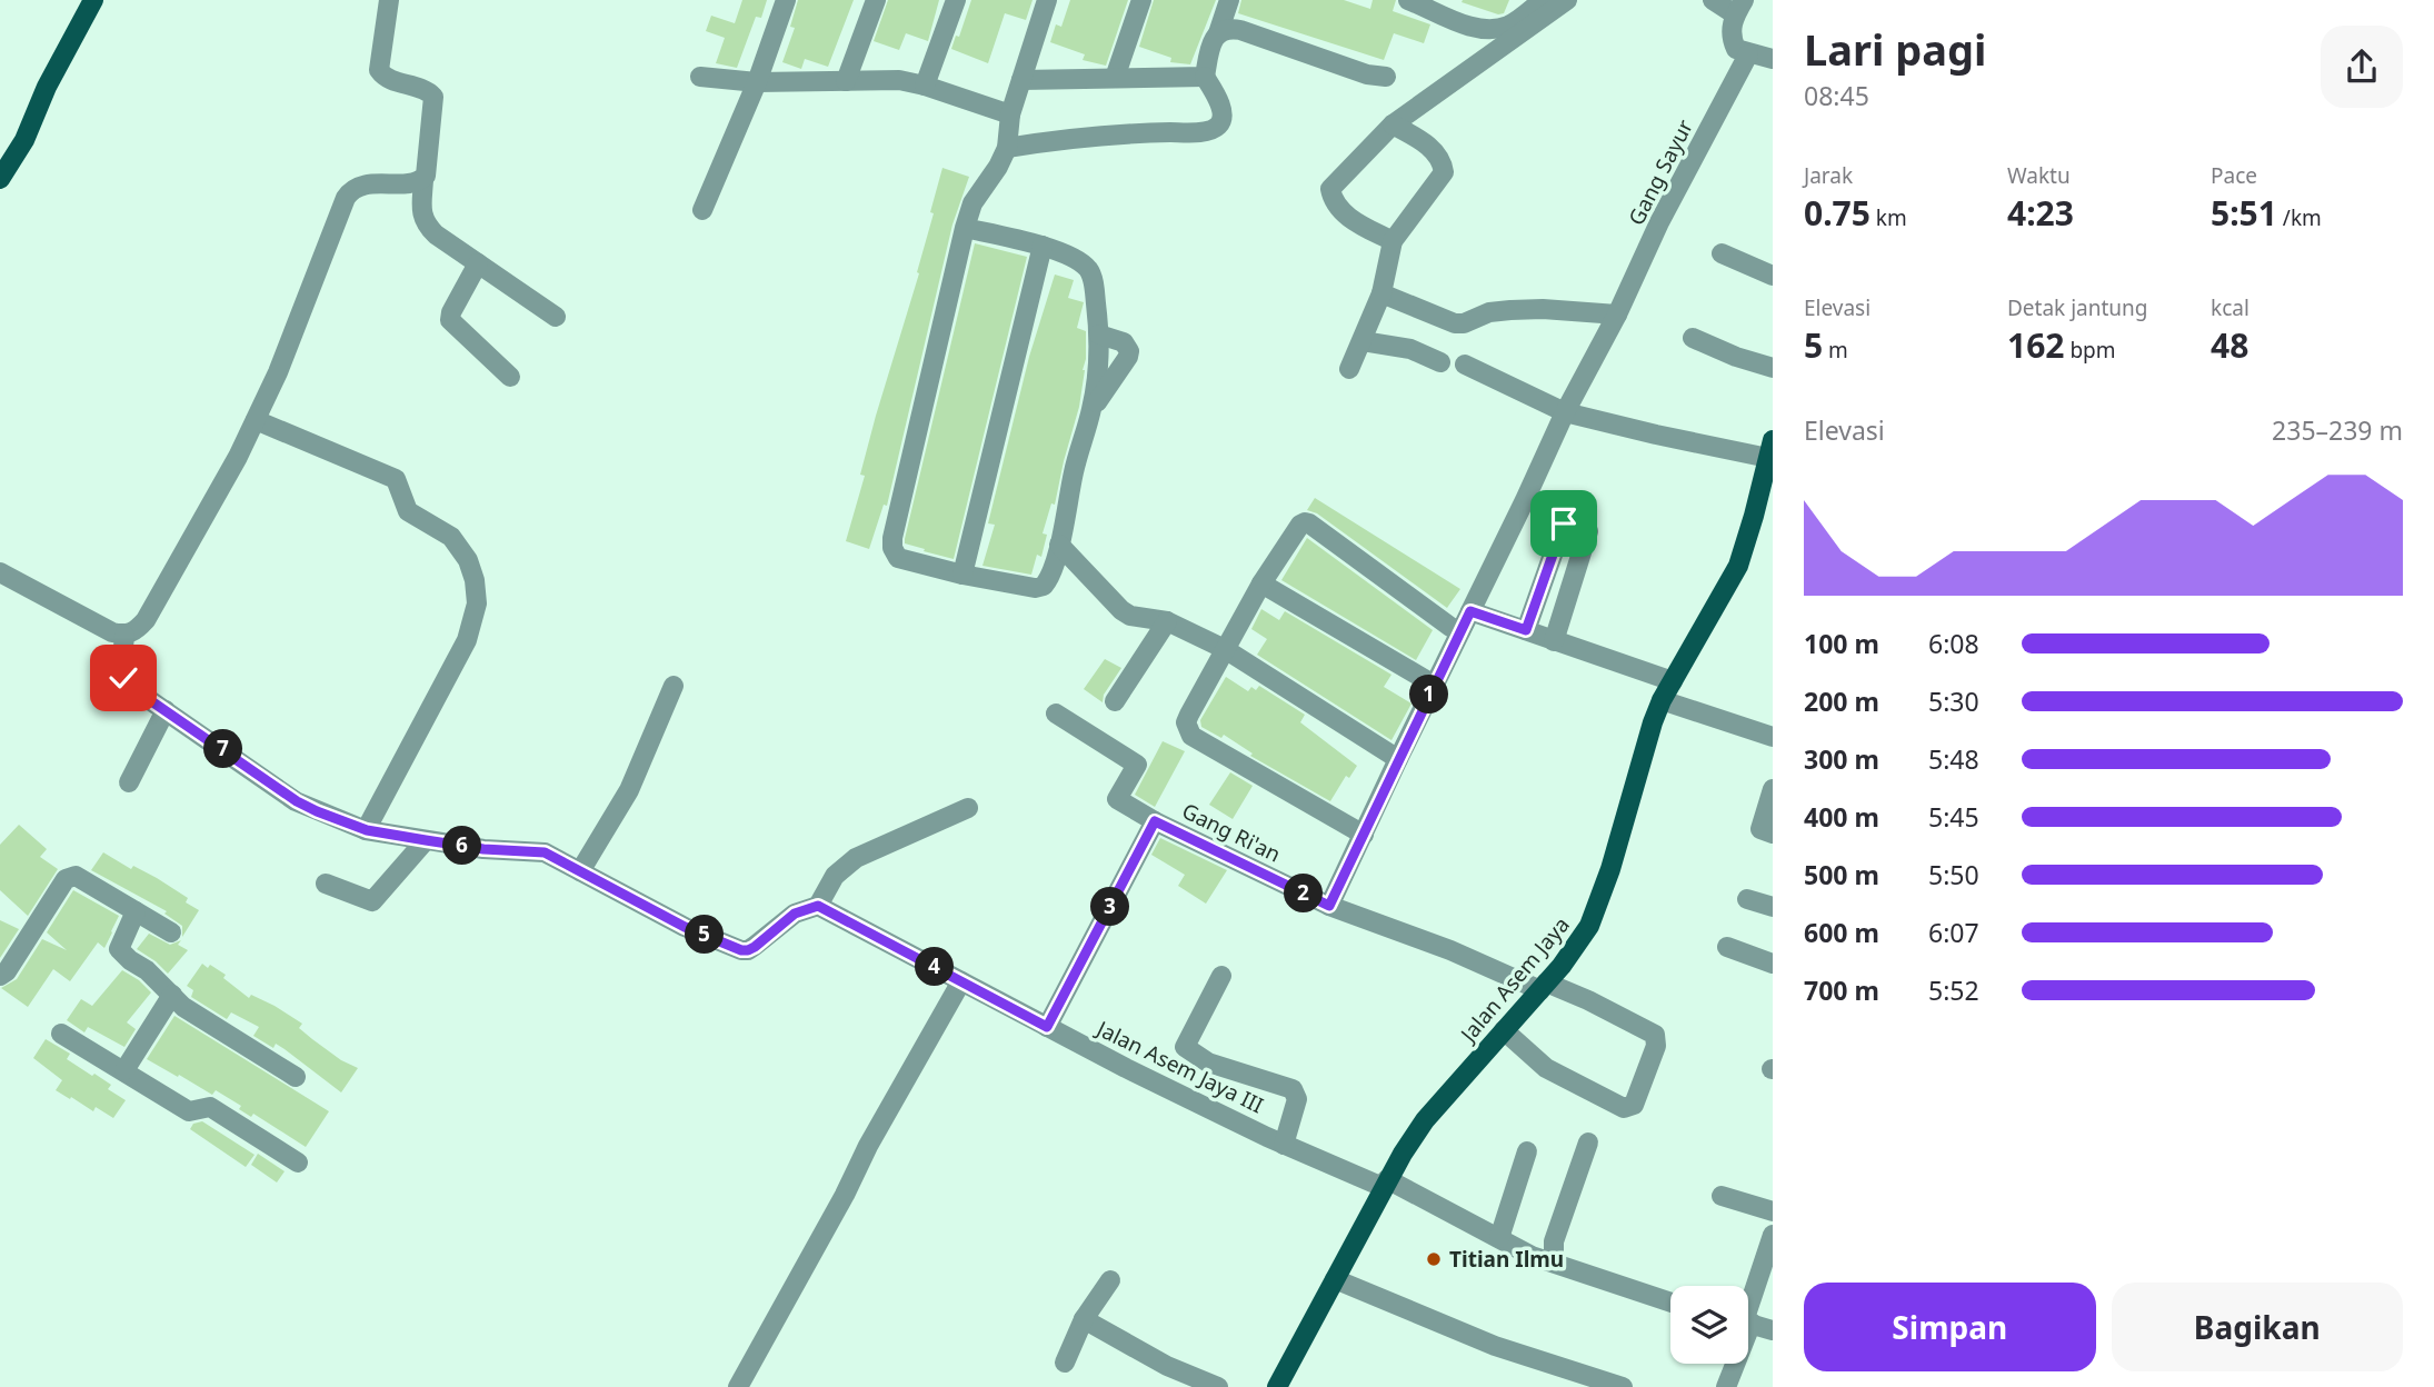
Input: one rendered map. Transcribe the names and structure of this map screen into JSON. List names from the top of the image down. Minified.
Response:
{"streets":{"main road":["Jalan Asem Jaya"],"street":["Gang Sayur","Gang Ri'an","Jalan Asem Jaya III"]},"crossings":[["Gang Sayur","Gang Ri'an"],["Gang Ri'an","Jalan Asem Jaya"],["Jalan Asem Jaya","Jalan Asem Jaya III"]],"places":["Titian Ilmu"],"page":{"heading":["Lari pagi","08:45"],"stats":[["Jarak","0.75 km"],["Waktu","4:23"],["Pace","5:51 /km"],["Elevasi","5 m"],["Detak jantung","162 bpm"],["kcal","48"]],"chart":["Elevasi","235–239 m"],"list":[{"name":"100 m","note":"6:08"},{"name":"200 m","note":"5:30"},{"name":"300 m","note":"5:48"},{"name":"400 m","note":"5:45"},{"name":"500 m","note":"5:50"},{"name":"600 m","note":"6:07"},{"name":"700 m","note":"5:52"}],"pins":["1","7","6","2","3","5","4"],"buttons":["Simpan","Bagikan"]}}
